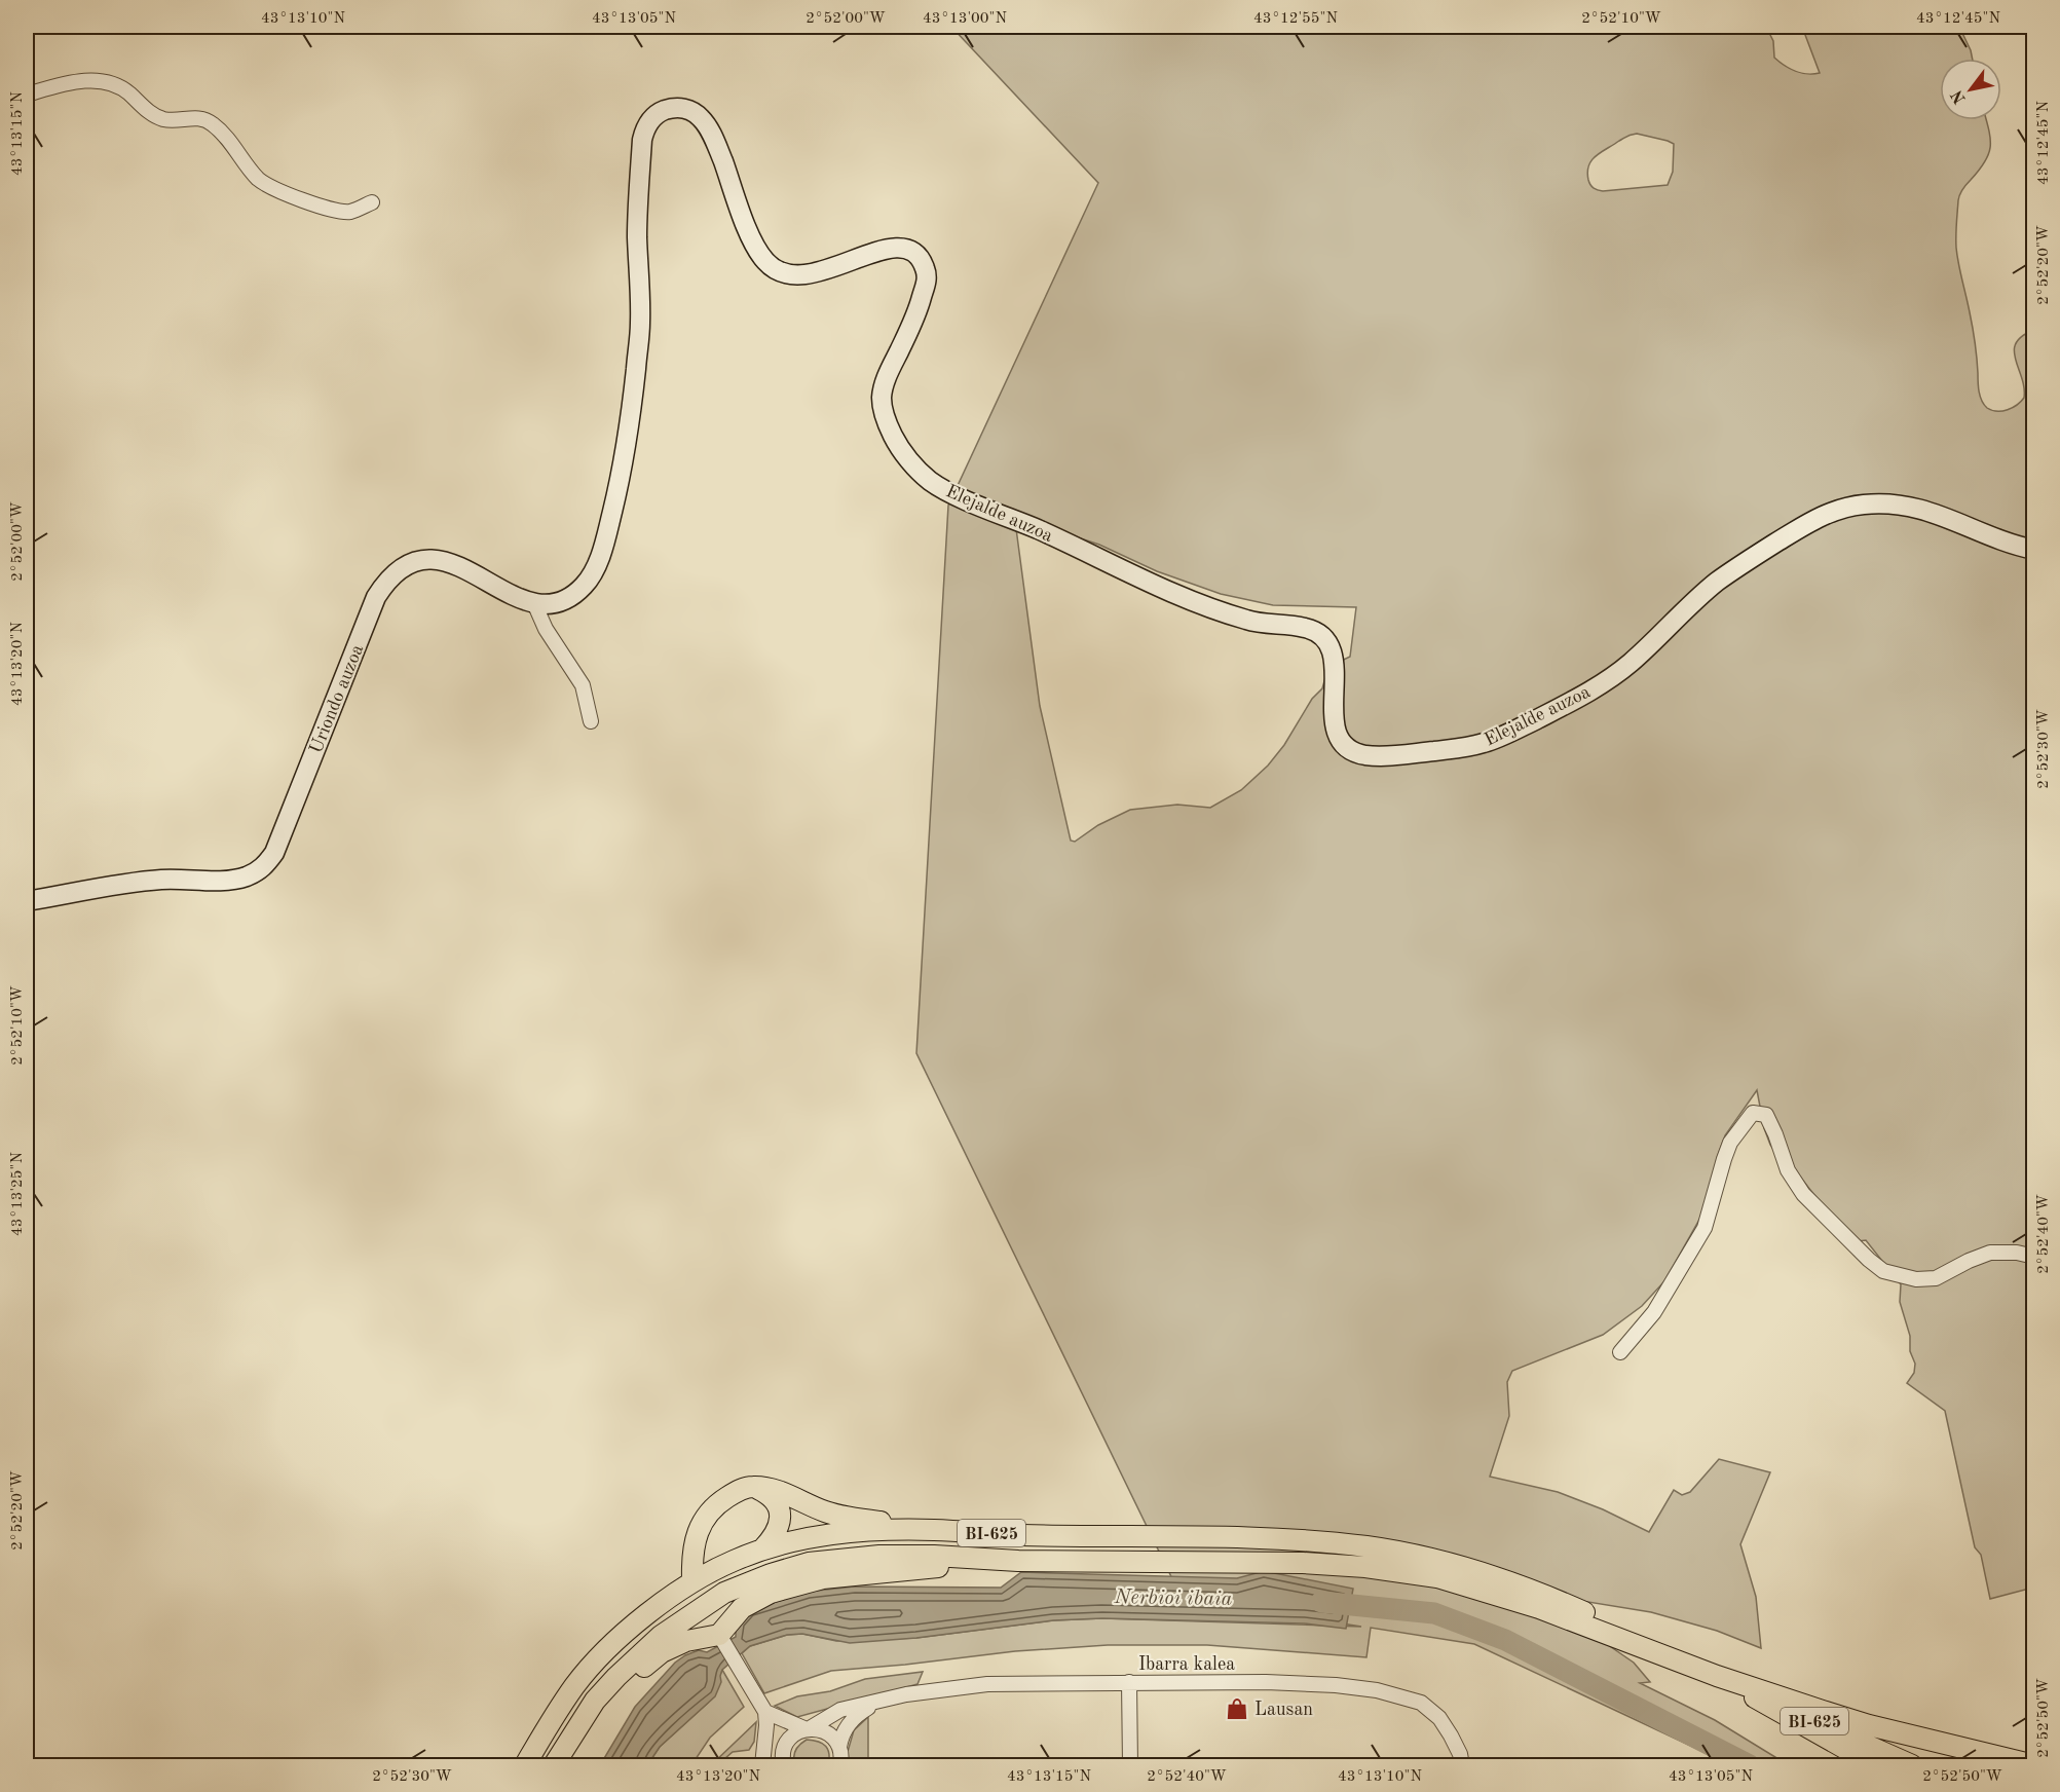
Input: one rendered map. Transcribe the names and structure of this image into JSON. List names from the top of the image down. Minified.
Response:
{"streets":{"main road":["BI-625"],"street":["Elejalde auzoa","Uriondo auzoa","Ibarra kalea"]},"crossings":[["Elejalde auzoa","Uriondo auzoa"]],"water":["Nerbioi ibaia"],"places":{"shop":["Lausan"]},"north":"bottom left","coordinates":["43°13'10\"N","43°13'05\"N","2°52'00\"W","43°13'00\"N","43°12'55\"N","2°52'10\"W","43°12'45\"N","43°13'15\"N","2°52'20\"W","43°13'20\"N","2°52'30\"W","43°13'25\"N","2°52'40\"W","2°52'50\"W"]}
